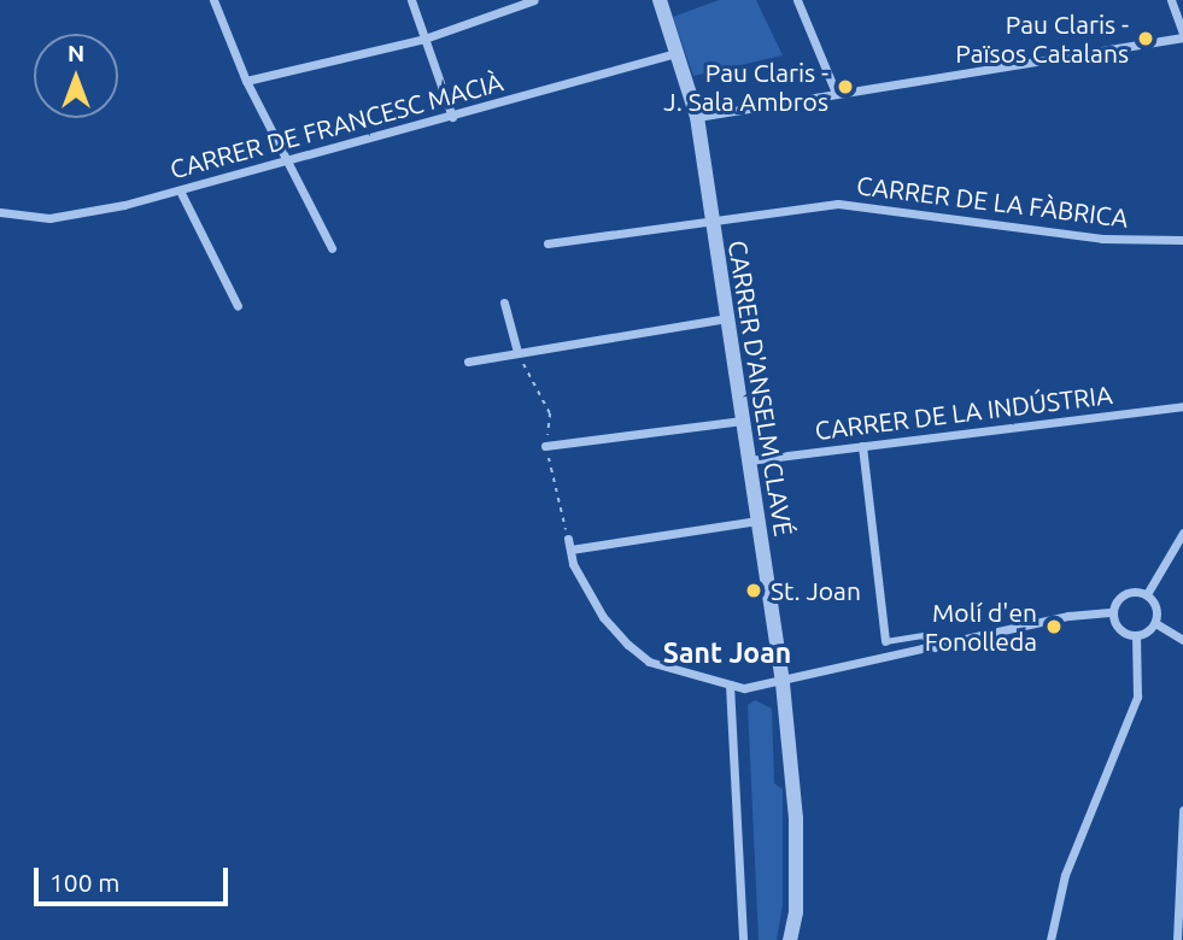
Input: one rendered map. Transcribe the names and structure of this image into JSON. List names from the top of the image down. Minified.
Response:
{"streets":{"street":["CARRER DE FRANCESC MACIÀ","CARRER DE LA FÀBRICA","CARRER D'ANSELM CLAVÉ","CARRER DE LA INDÚSTRIA"]},"crossings":[["CARRER DE FRANCESC MACIÀ","CARRER D'ANSELM CLAVÉ"],["CARRER DE LA FÀBRICA","CARRER D'ANSELM CLAVÉ"],["CARRER D'ANSELM CLAVÉ","CARRER DE LA INDÚSTRIA"]],"districts":["Sant Joan"],"places":["Pau Claris - Països Catalans","Pau Claris - J. Sala Ambros","St. Joan","Molí d'en Fonolleda"],"scale_bar":"100 m","north":"top"}
